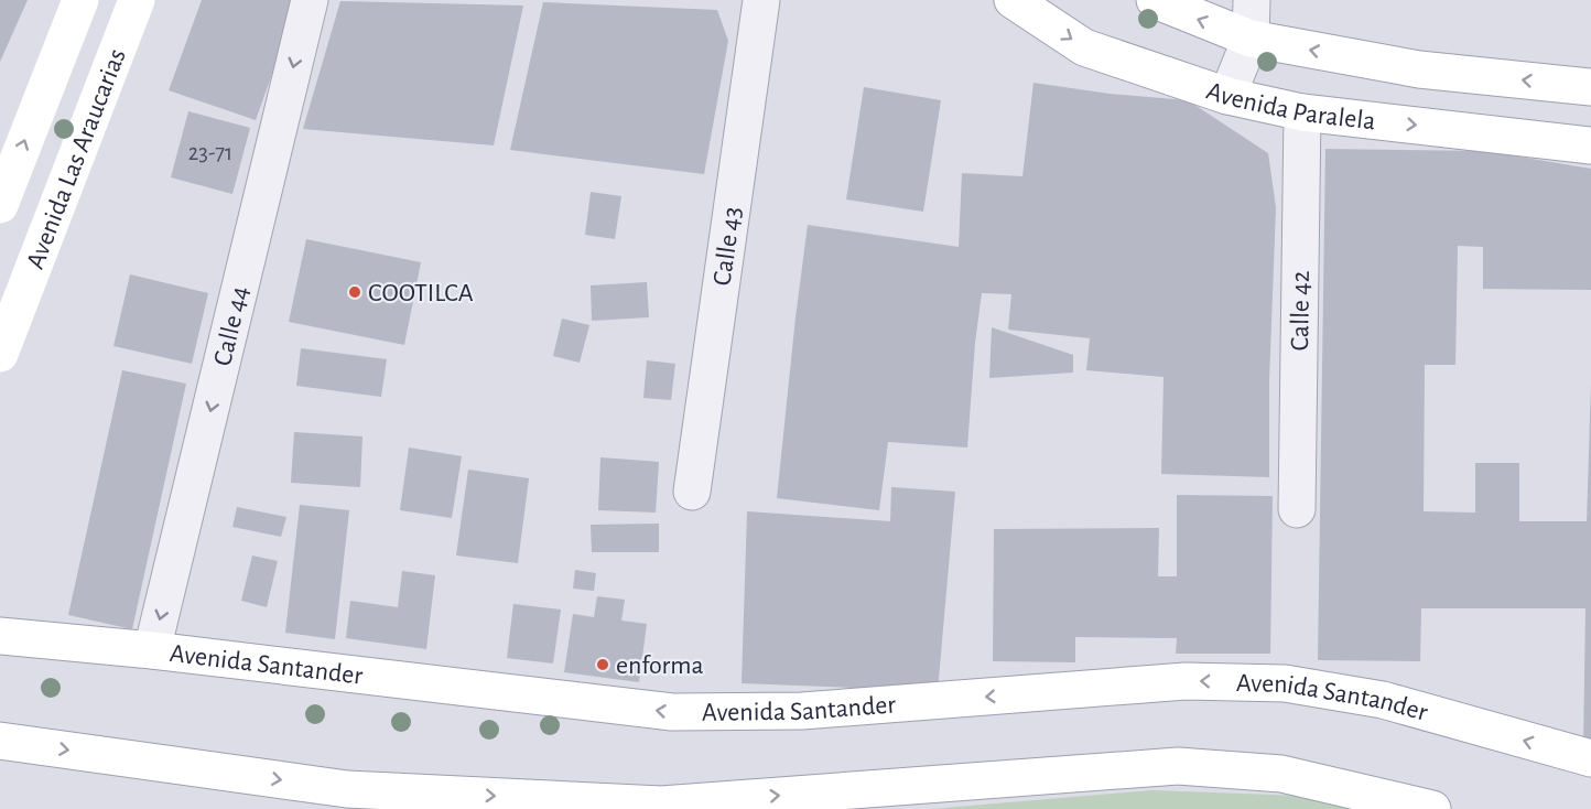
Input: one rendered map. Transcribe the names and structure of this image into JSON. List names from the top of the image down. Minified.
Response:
{"streets":{"main road":["Avenida Paralela","Avenida Las Araucarias","Avenida Santander"],"street":["Calle 43","Calle 42","Calle 44"]},"crossings":[["Avenida Paralela","Calle 42"],["Calle 44","Avenida Santander"]],"one_way":["Calle 44"],"places":["COOTILCA","enforma"],"house_numbers":["23-71"]}
